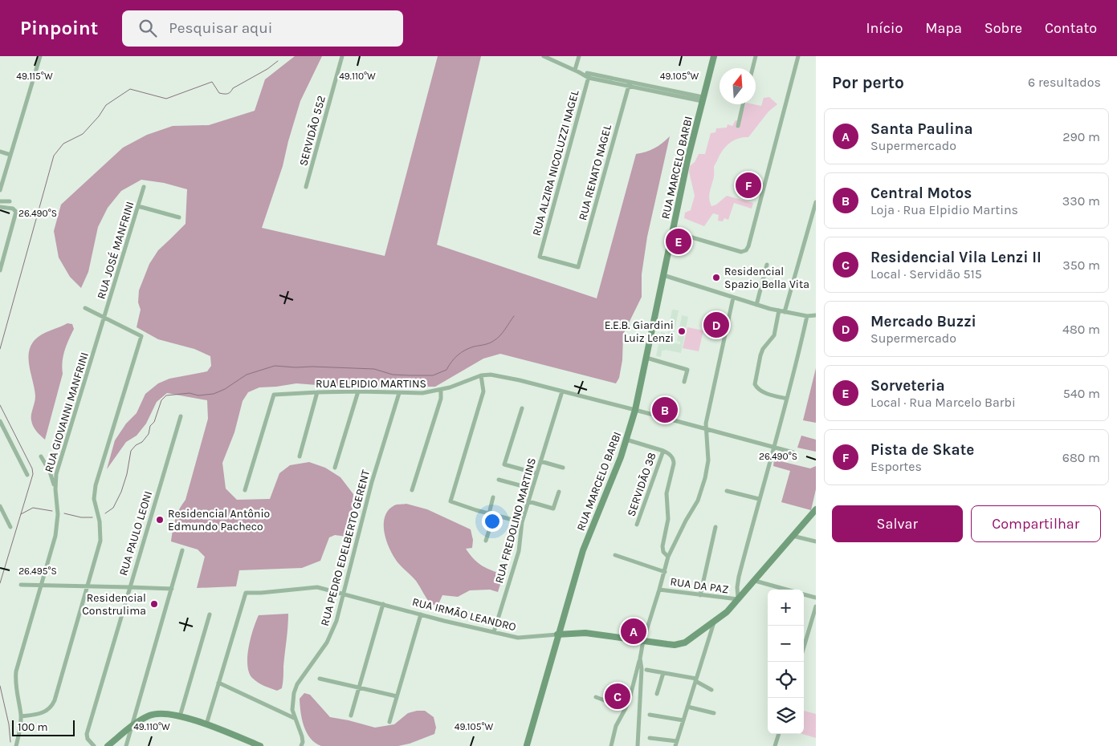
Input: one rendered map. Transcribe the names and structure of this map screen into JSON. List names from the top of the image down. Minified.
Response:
{"streets":{"street":["SERVIDÃO 552","RUA ALZIRA NICOLUZZI NAGEL","RUA MARCELO BARBI","RUA RENATO NAGEL","RUA JOSÉ MANFRINI","RUA ELPIDIO MARTINS","RUA GIOVANNI MANFRINI","SERVIDÃO 38","RUA FREDOLINO MARTINS","RUA PAULO LEONI","RUA PEDRO EDELBERTO GERENT","RUA DA PAZ","RUA IRMÃO LEANDRO"]},"crossings":[["RUA ALZIRA NICOLUZZI NAGEL","RUA RENATO NAGEL"],["RUA MARCELO BARBI","RUA ELPIDIO MARTINS"],["RUA MARCELO BARBI","RUA IRMÃO LEANDRO"],["RUA JOSÉ MANFRINI","RUA GIOVANNI MANFRINI"],["RUA ELPIDIO MARTINS","RUA FREDOLINO MARTINS"],["RUA ELPIDIO MARTINS","RUA PEDRO EDELBERTO GERENT"],["RUA FREDOLINO MARTINS","RUA IRMÃO LEANDRO"],["RUA PEDRO EDELBERTO GERENT","RUA IRMÃO LEANDRO"],["RUA DA PAZ","RUA IRMÃO LEANDRO"]],"places":["Residencial Spazio Bella Vita","E.E.B. Giardini Luiz Lenzi","Residencial Antônio Edmundo Pacheco","Residencial Construlima"],"scale_bar":"100 m","north":"top","page":{"header":"Pinpoint","search":"Pesquisar aqui","nav":["Início","Mapa","Sobre","Contato"],"heading":["Por perto","6 resultados"],"list":[{"mark":"A","name":"Santa Paulina","note":"Supermercado","value":"290 m"},{"mark":"B","name":"Central Motos","note":"Loja · Rua Elpidio Martins","value":"330 m"},{"mark":"C","name":"Residencial Vila Lenzi II","note":"Local · Servidão 515","value":"350 m"},{"mark":"D","name":"Mercado Buzzi","note":"Supermercado","value":"480 m"},{"mark":"E","name":"Sorveteria","note":"Local · Rua Marcelo Barbi","value":"540 m"},{"mark":"F","name":"Pista de Skate","note":"Esportes","value":"680 m"}],"pins":["F","E","D","B","A","C"],"buttons":["Salvar","Compartilhar"],"map_buttons":["+","−"],"scale":"100 m"},"coordinates":["49.115°W","49.110°W","49.105°W","26.490°S","26.495°S"]}
